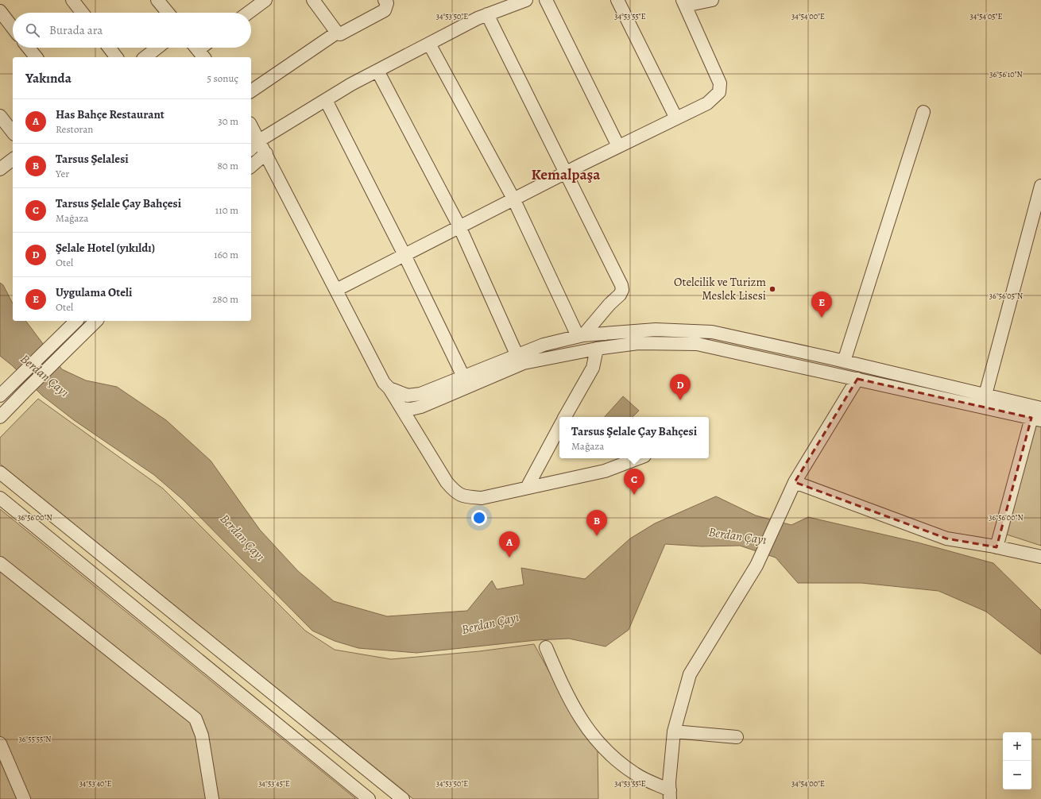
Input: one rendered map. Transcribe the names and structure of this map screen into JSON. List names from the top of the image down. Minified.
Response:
{"districts":["Kemalpaşa"],"water":["Berdan Çayı"],"places":["Otelcilik ve Turizm Meslek Lisesi"],"page":{"search":"Burada ara","heading":["Yakında","5 sonuç"],"list":[{"mark":"A","name":"Has Bahçe Restaurant","note":"Restoran","value":"30 m"},{"mark":"B","name":"Tarsus Şelalesi","note":"Yer","value":"80 m"},{"mark":"C","name":"Tarsus Şelale Çay Bahçesi","note":"Mağaza","value":"110 m"},{"mark":"D","name":"Şelale Hotel (yıkıldı)","note":"Otel","value":"160 m"},{"mark":"E","name":"Uygulama Oteli","note":"Otel","value":"280 m"}],"pins":["E","D","C","B","A"],"popup":["Tarsus Şelale Çay Bahçesi","Mağaza"],"map_buttons":["+","−"]},"coordinates":["34°53'50\"E","34°53'55\"E","34°54'00\"E","34°54'05\"E","36°56'10\"N","36°56'05\"N","36°56'00\"N","36°55'55\"N","34°53'40\"E","34°53'45\"E"]}
